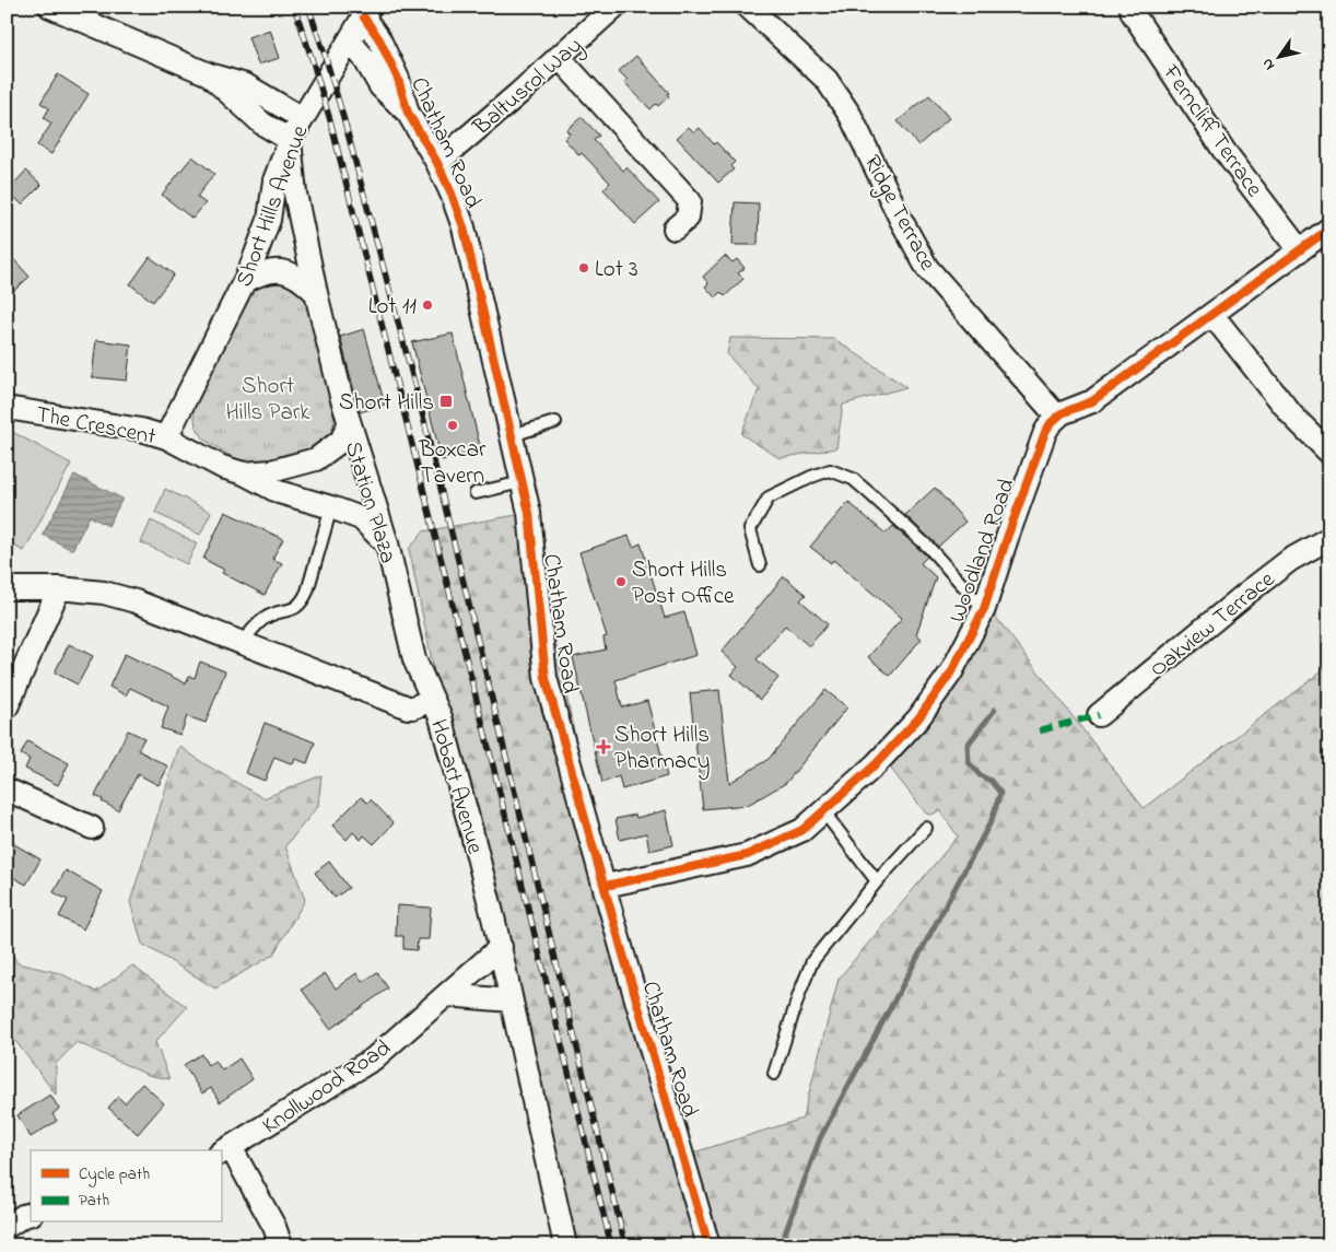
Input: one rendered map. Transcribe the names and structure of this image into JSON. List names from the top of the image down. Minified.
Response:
{"streets":{"street":["Baltusrol Way","Ferncliff Terrace","Chatham Road","Short Hills Avenue","Ridge Terrace","The Crescent","Station Plaza","Woodland Road","Oakview Terrace","Hobart Avenue","Knollwood Road"]},"crossings":[["Baltusrol Way","Chatham Road"],["Chatham Road","Short Hills Avenue"],["Chatham Road","Woodland Road"],["Short Hills Avenue","The Crescent"],["Short Hills Avenue","Station Plaza"],["Ridge Terrace","Woodland Road"],["The Crescent","Station Plaza"],["Station Plaza","Hobart Avenue"],["Hobart Avenue","Knollwood Road"]],"parks":["Short Hills Park"],"places":{"other":["Lot 3","Lot 11","Boxcar Tavern","Short Hills Post Office"],"transit":["Short Hills"],"health":["Short Hills Pharmacy"]},"legend":["Cycle path","Path"],"north":"bottom left"}
